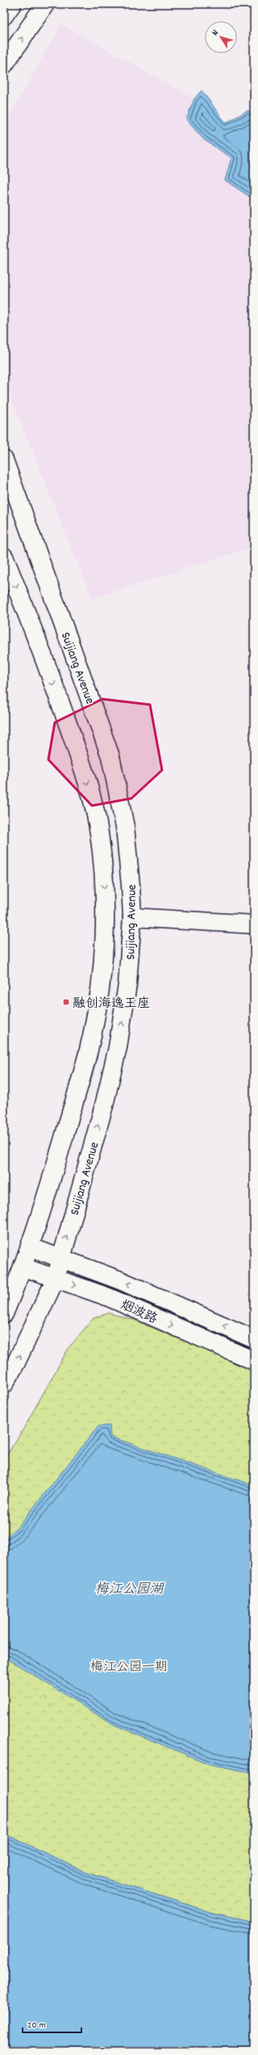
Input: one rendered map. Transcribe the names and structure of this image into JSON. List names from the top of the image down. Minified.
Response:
{"streets":{"main road":["Suijiang Avenue","烟波路"]},"crossings":[["Suijiang Avenue","烟波路"]],"water":["梅江公园湖"],"parks":["梅江公园一期"],"places":{"transit":["融创海逸王座"]},"scale_bar":"20 m","north":"top left"}
